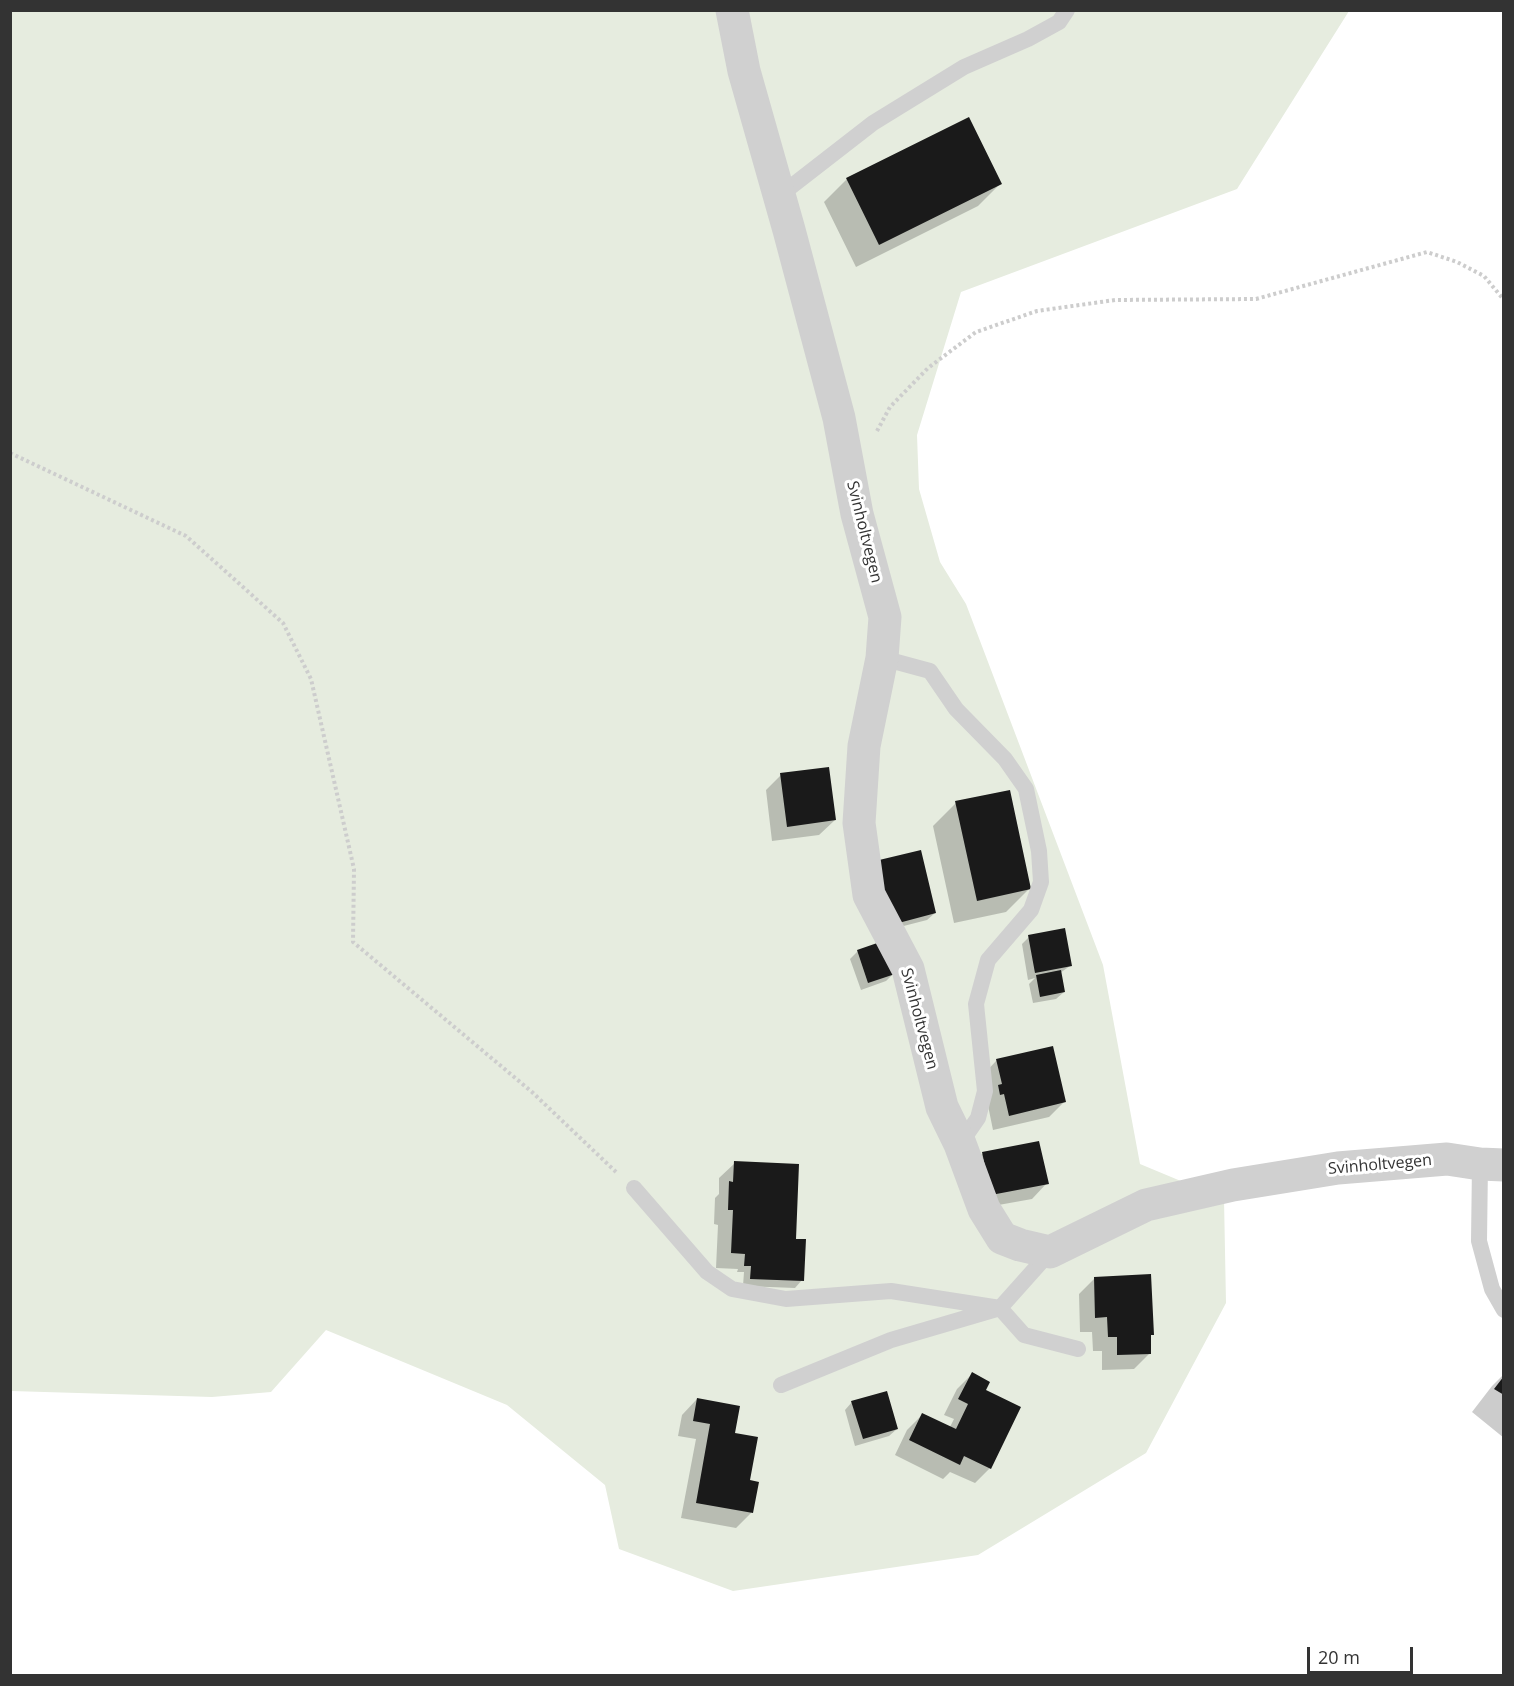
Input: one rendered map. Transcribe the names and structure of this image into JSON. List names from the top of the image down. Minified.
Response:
{"streets":{"street":["Svinholtvegen"]},"scale_bar":"20 m"}
